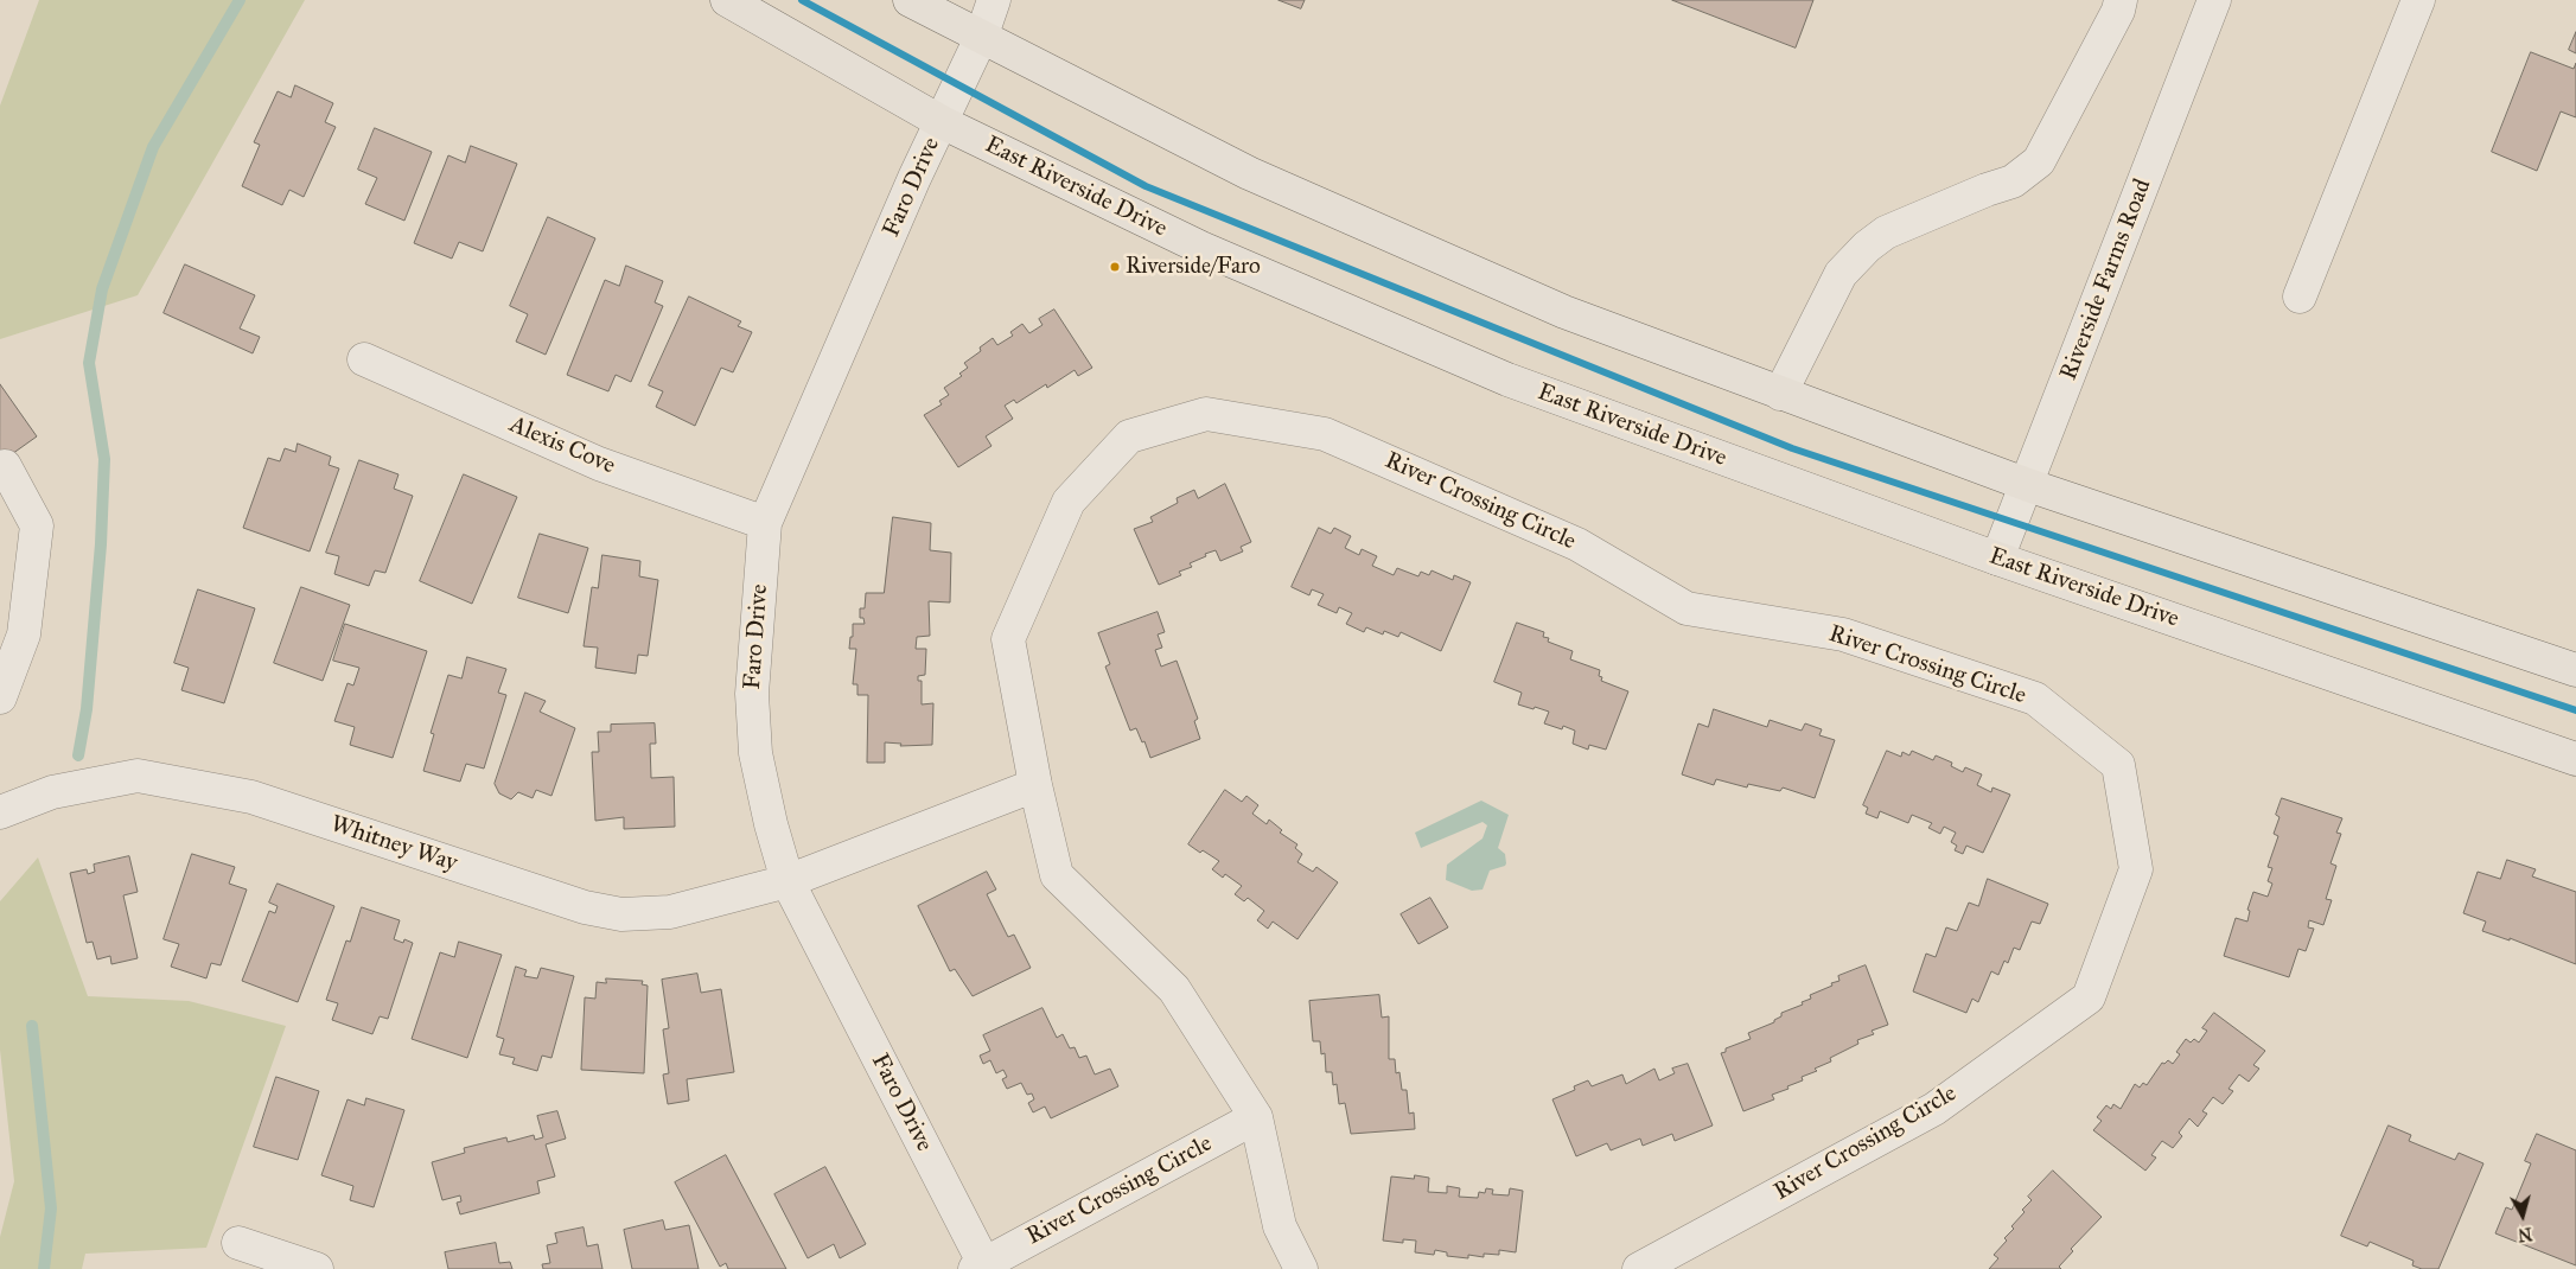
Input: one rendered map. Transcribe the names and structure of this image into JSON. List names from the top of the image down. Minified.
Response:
{"streets":{"main road":["East Riverside Drive"],"street":["Faro Drive","Riverside Farms Road","Alexis Cove","River Crossing Circle","Whitney Way"]},"crossings":[["Faro Drive","East Riverside Drive"],["Faro Drive","Alexis Cove"],["Faro Drive","River Crossing Circle"],["Faro Drive","Whitney Way"],["East Riverside Drive","Riverside Farms Road"]],"places":["Riverside/Faro"],"north":"bottom"}
